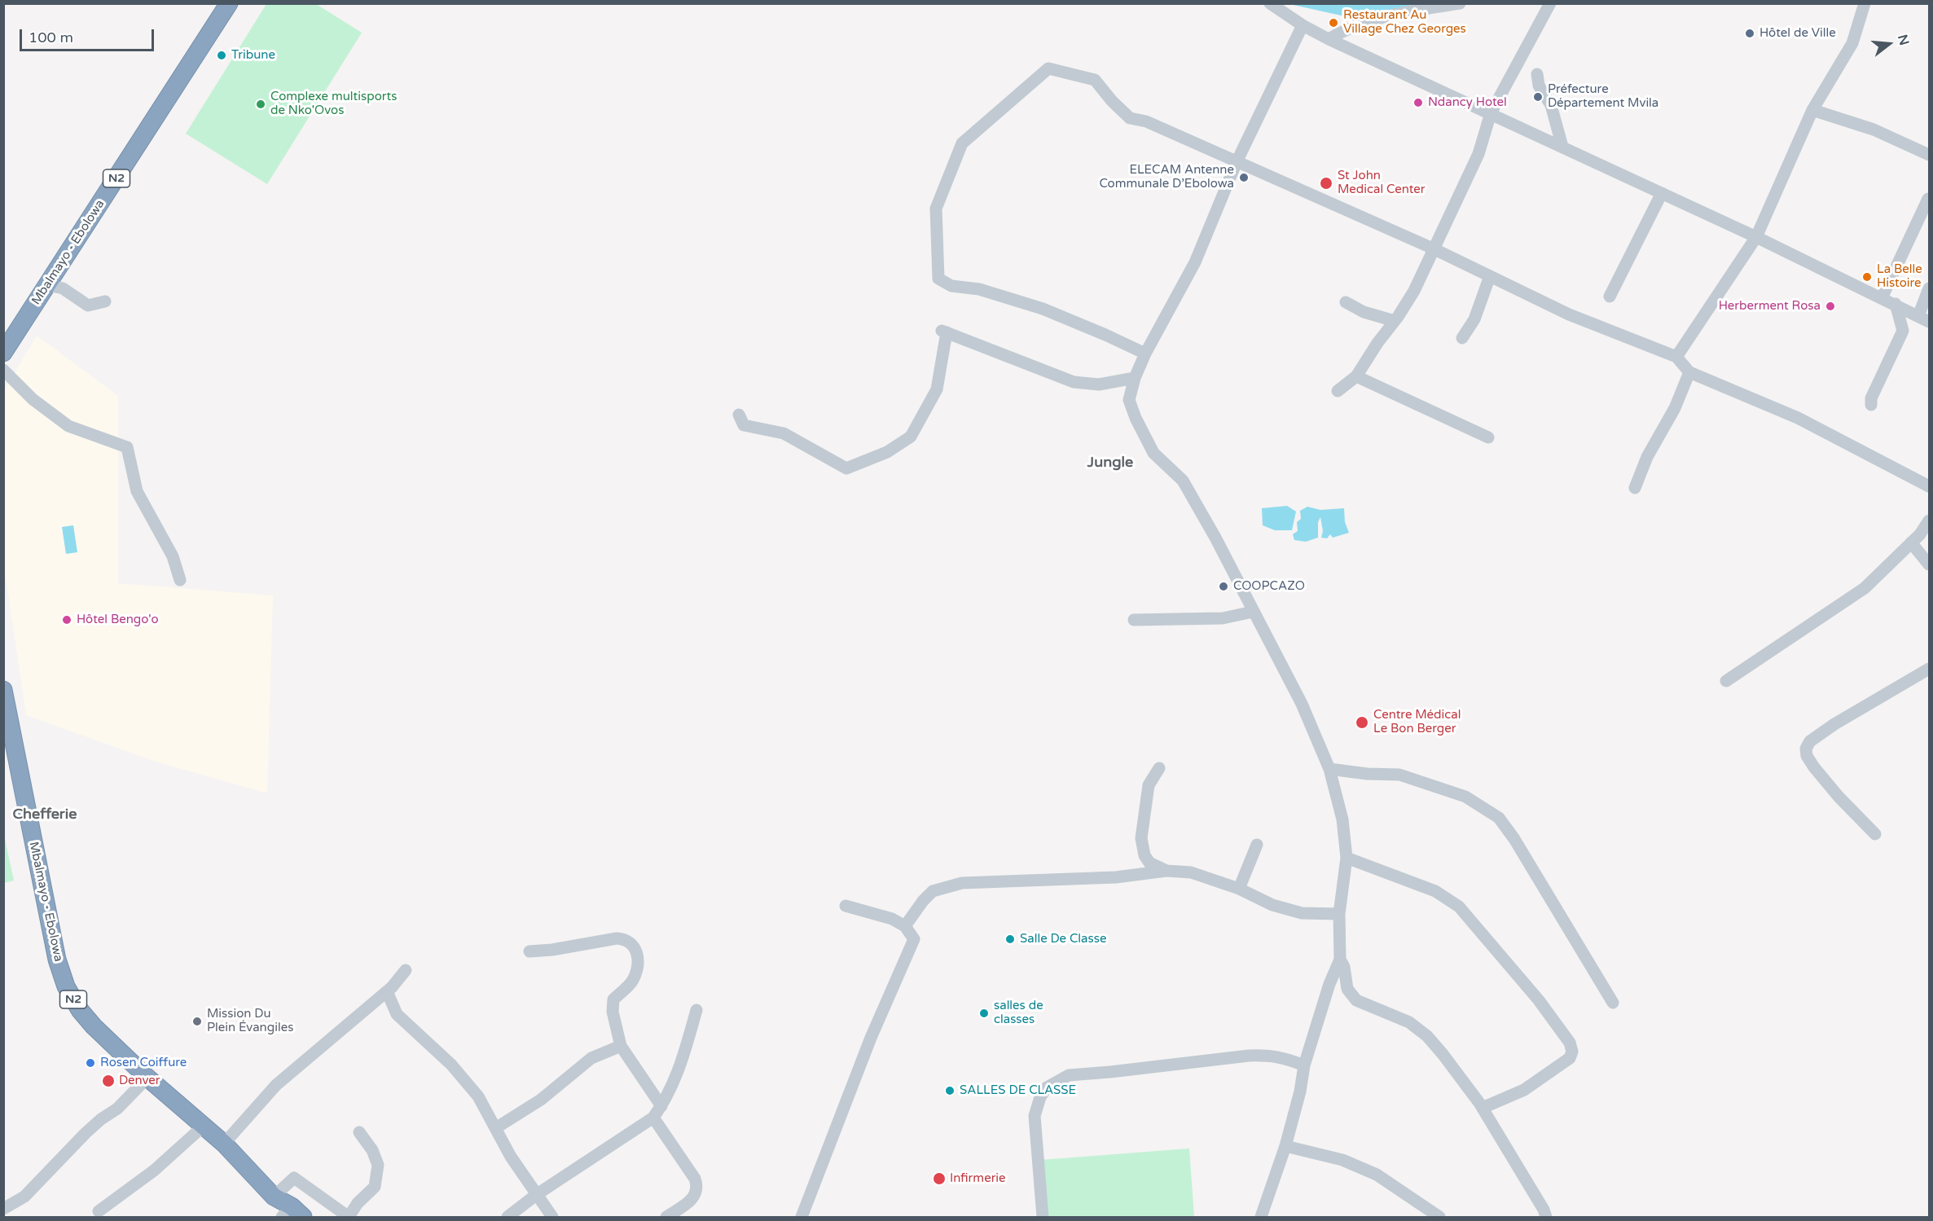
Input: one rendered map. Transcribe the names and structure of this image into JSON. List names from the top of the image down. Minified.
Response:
{"streets":{"highway":["N2","Mbalmayo - Ebolowa"]},"districts":["Jungle","Chefferie"],"places":["Restaurant Au Village Chez Georges","Hôtel de Ville","Tribune","Préfecture Département Mvila","Ndancy Hotel","Complexe multisports de Nko'Ovos","ELECAM Antenne Communale D’Ebolowa","St John Medical Center","La Belle Histoire","Herberment Rosa","COOPCAZO","Hôtel Bengo'o","Centre Médical Le Bon Berger","Salle De Classe","salles de classes","Mission Du Plein Évangiles","Rosen Coiffure","Denver","SALLES DE CLASSE","Infirmerie"],"scale_bar":"100 m","north":"right"}
